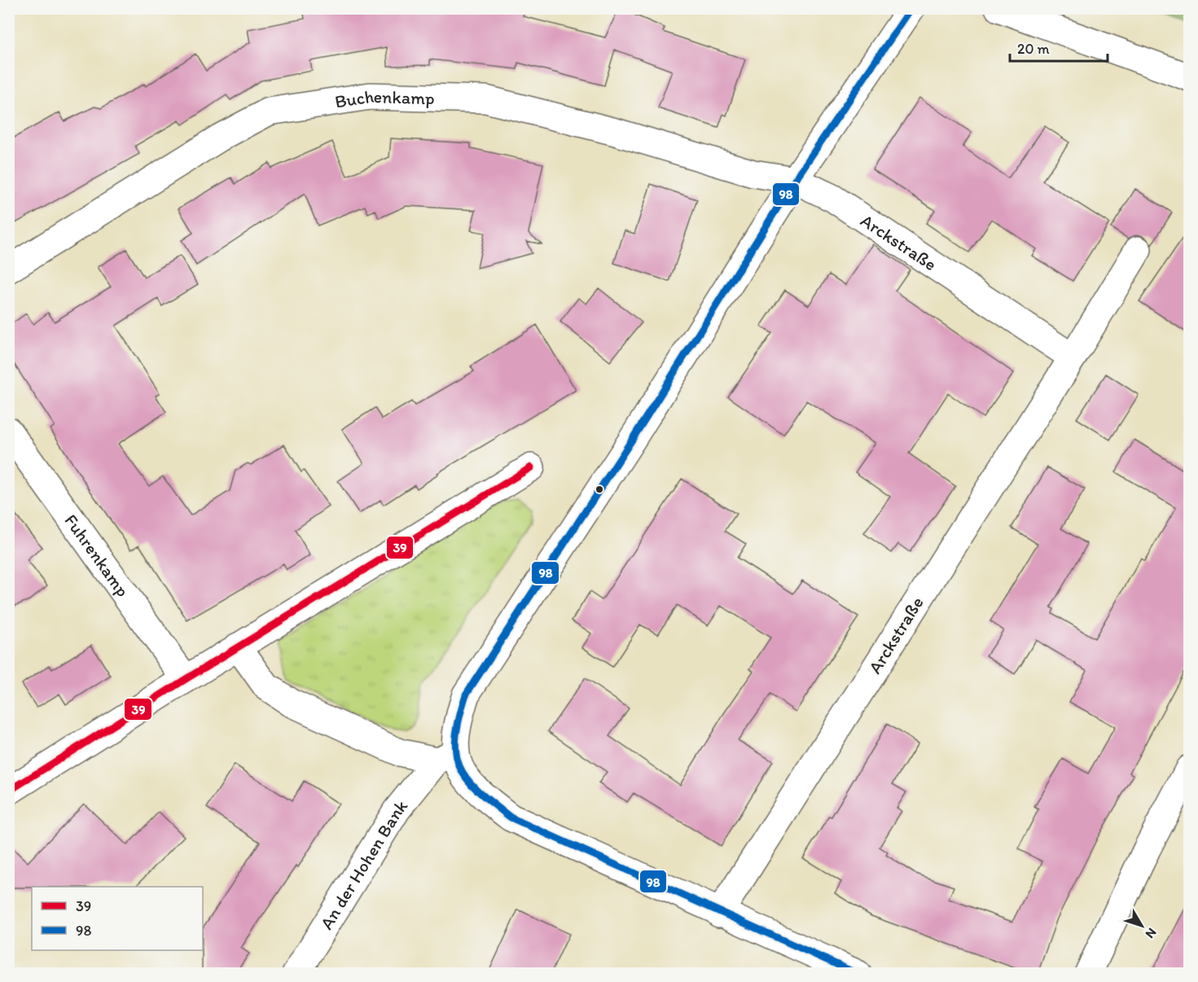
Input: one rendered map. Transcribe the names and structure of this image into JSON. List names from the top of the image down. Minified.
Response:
{"streets":{"street":["Buchenkamp","Arckstraße","Fuhrenkamp","An der Hohen Bank"]},"crossings":[["Buchenkamp","Arckstraße"]],"lines":["transit line 98","transit line 39"],"legend":["39","98"],"scale_bar":"20 m","north":"bottom right"}
